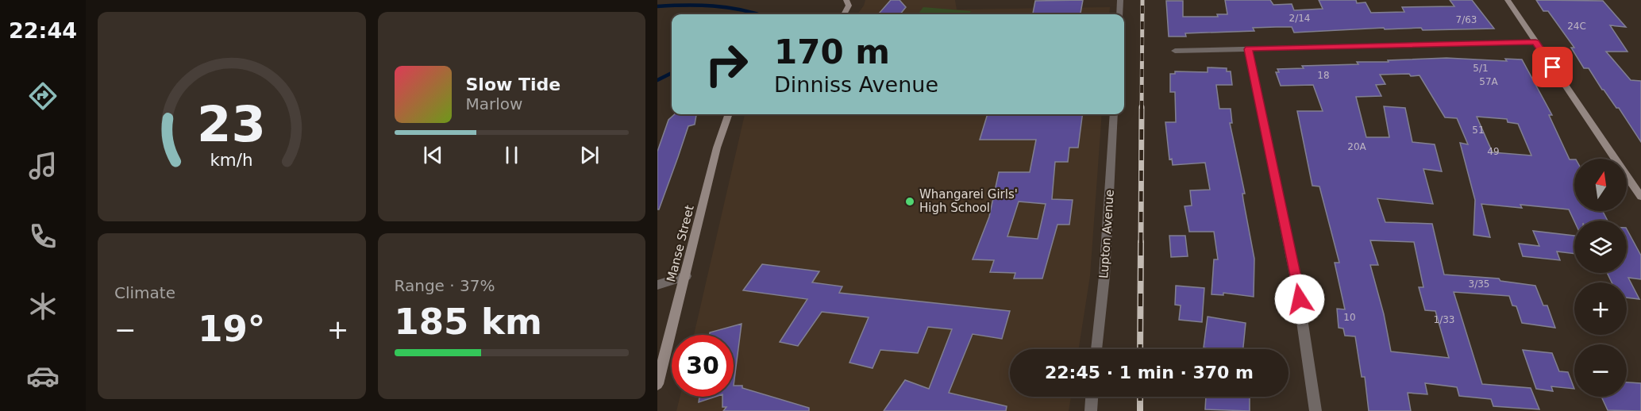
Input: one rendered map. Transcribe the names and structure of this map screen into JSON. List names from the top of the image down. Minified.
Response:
{"streets":{"street":["Lupton Avenue","Manse Street"]},"places":["Whangarei Girls' High School"],"house_numbers":["2/14","7/63","24C","5/1","18","57A","51","20A","49","3/35","10","1/33"],"north":"top","page":{"tabs":"22:44","turn":["170 m","Dinniss Avenue"],"song":["Slow Tide","Marlow"],"map_buttons":["+","−"],"tile":["Climate",["Range · 37%","185 km"]],"heat":["−","19°","+"],"limit":"30","trip":"22:45 · 1 min · 370 m","gauge":["23","km/h"]}}
